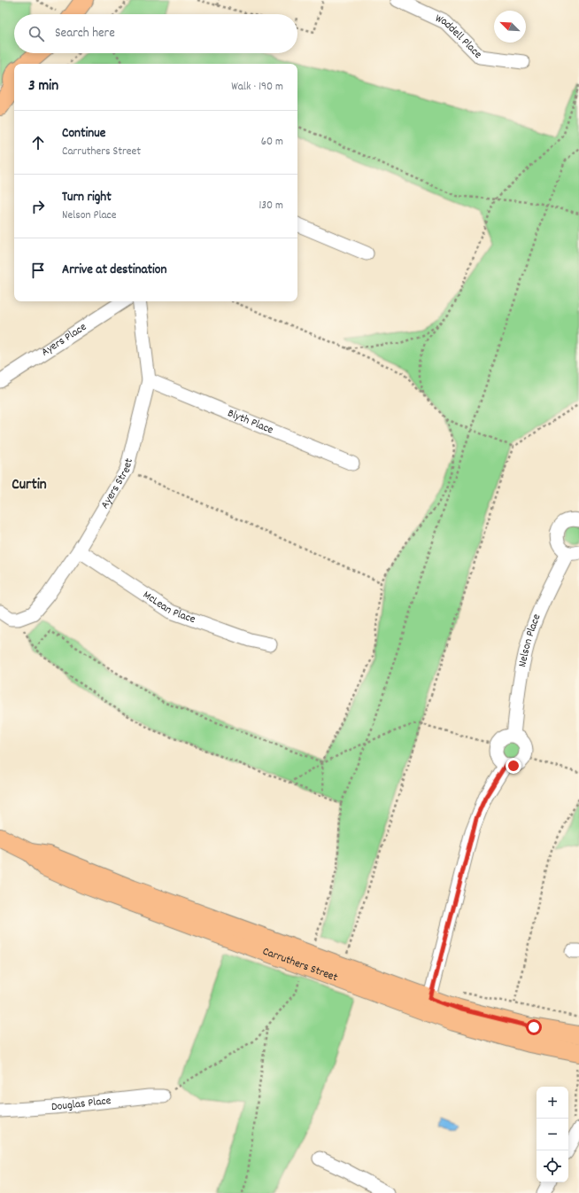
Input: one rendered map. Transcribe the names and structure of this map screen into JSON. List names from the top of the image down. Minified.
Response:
{"streets":{"main road":["Carruthers Street"],"street":["Waddell Place","Ayers Place","Blyth Place","Ayers Street","McLean Place","Nelson Place","Douglas Place"]},"crossings":[["Blyth Place","Ayers Street"],["Ayers Street","McLean Place"]],"districts":["Curtin"],"north":"top left","page":{"search":"Search here","heading":["3 min","Walk · 190 m"],"list":[["Continue","Carruthers Street","60 m"],["Turn right","Nelson Place","130 m"],"Arrive at destination"],"map_buttons":["+","−"]}}
